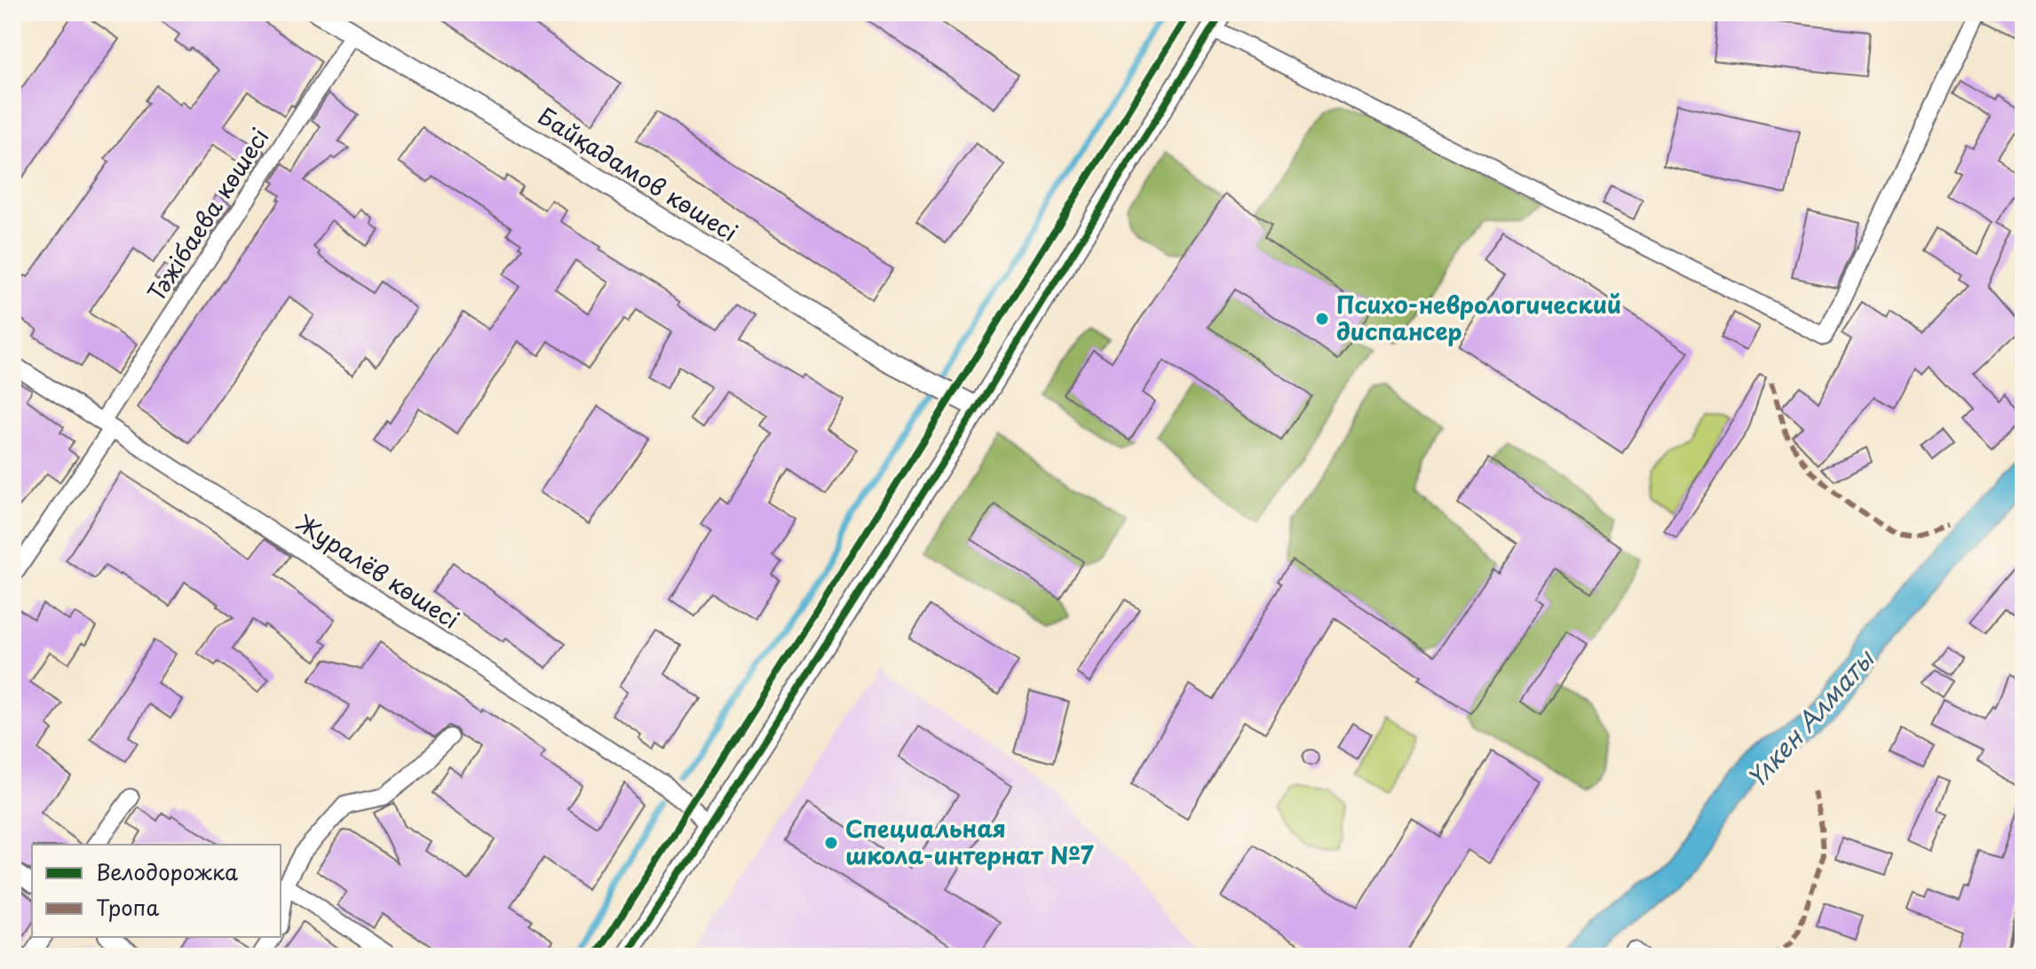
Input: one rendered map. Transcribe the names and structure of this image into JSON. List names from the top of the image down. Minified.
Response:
{"streets":{"street":["Байқадамов көшесі","Тәжібаева көшесі","Журалёв көшесі"]},"crossings":[["Байқадамов көшесі","Тәжібаева көшесі"],["Тәжібаева көшесі","Журалёв көшесі"]],"water":["Үлкен Алматы"],"places":["Психо-неврологический диспансер","Специальная школа-интернат №7"],"legend":["Велодорожка","Тропа"]}
